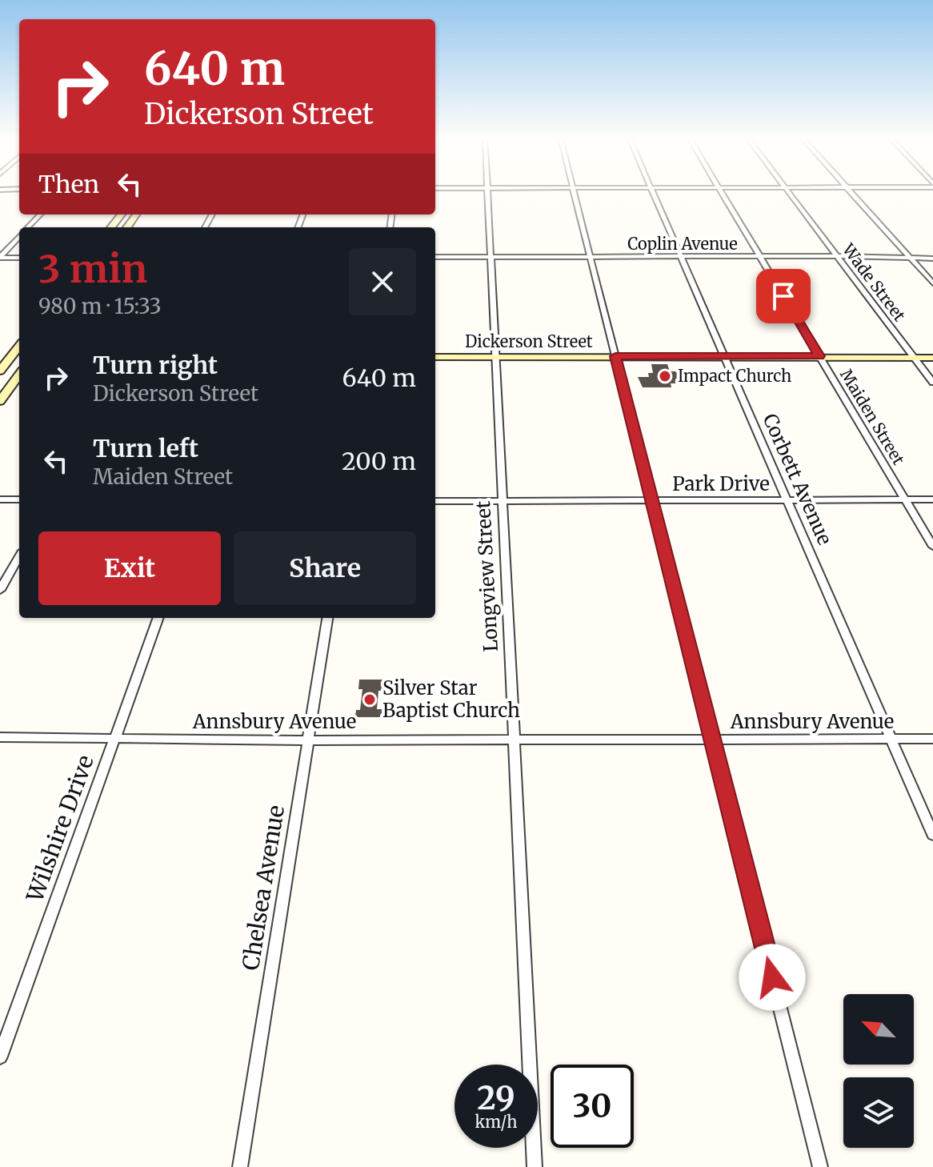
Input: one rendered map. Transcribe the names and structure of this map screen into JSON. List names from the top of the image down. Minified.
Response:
{"streets":{"street":["Coplin Avenue","Wade Street","Dickerson Street","Maiden Street","Corbett Avenue","Park Drive","Longview Street","Annsbury Avenue","Wilshire Drive","Chelsea Avenue"]},"crossings":[["Coplin Avenue","Wade Street"],["Coplin Avenue","Maiden Street"],["Coplin Avenue","Corbett Avenue"],["Coplin Avenue","Longview Street"],["Wade Street","Dickerson Street"],["Dickerson Street","Maiden Street"],["Dickerson Street","Corbett Avenue"],["Dickerson Street","Longview Street"],["Maiden Street","Park Drive"],["Corbett Avenue","Park Drive"],["Corbett Avenue","Annsbury Avenue"],["Park Drive","Longview Street"],["Longview Street","Annsbury Avenue"],["Annsbury Avenue","Wilshire Drive"],["Annsbury Avenue","Chelsea Avenue"]],"places":["Impact Church","Silver Star Baptist Church"],"north":"top left","page":{"turn":["640 m","Dickerson Street"],"then":"Then","heading":["3 min","980 m · 15:33"],"list":[{"name":"Turn right","note":"Dickerson Street","value":"640 m"},{"name":"Turn left","note":"Maiden Street","value":"200 m"}],"buttons":["Exit","Share"],"speed":"29 km/h","limit":"30"}}
